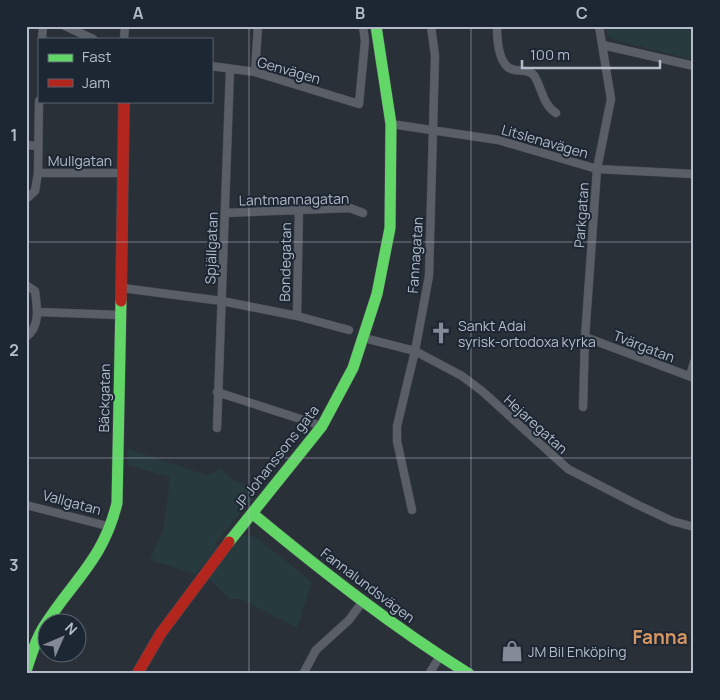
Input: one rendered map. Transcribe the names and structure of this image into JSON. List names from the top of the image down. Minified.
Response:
{"streets":{"street":["Genvägen","Litslenavägen","Mullgatan","Lantmannagatan","Parkgatan","Spjällgatan","Fannagatan","Bondegatan","Tvärgatan","Bäckgatan","Hejaregatan","JP Johanssons gata","Vallgatan","Fannalundsvägen"]},"crossings":[["Genvägen","Spjällgatan"],["Litslenavägen","Parkgatan"],["Litslenavägen","Fannagatan"],["Litslenavägen","JP Johanssons gata"],["Mullgatan","Bäckgatan"],["Lantmannagatan","Spjällgatan"],["Lantmannagatan","Bondegatan"],["Parkgatan","Tvärgatan"],["Fannagatan","Hejaregatan"],["Bäckgatan","Vallgatan"],["Hejaregatan","JP Johanssons gata"],["JP Johanssons gata","Fannalundsvägen"]],"districts":["Fanna"],"places":{"church":["Sankt Adai syrisk-ortodoxa kyrka"],"shop":["JM Bil Enköping"]},"legend":["Fast","Jam"],"scale_bar":"100 m","north":"top right","grid":{"columns":["A","B","C"],"rows":["1","2","3"]}}
